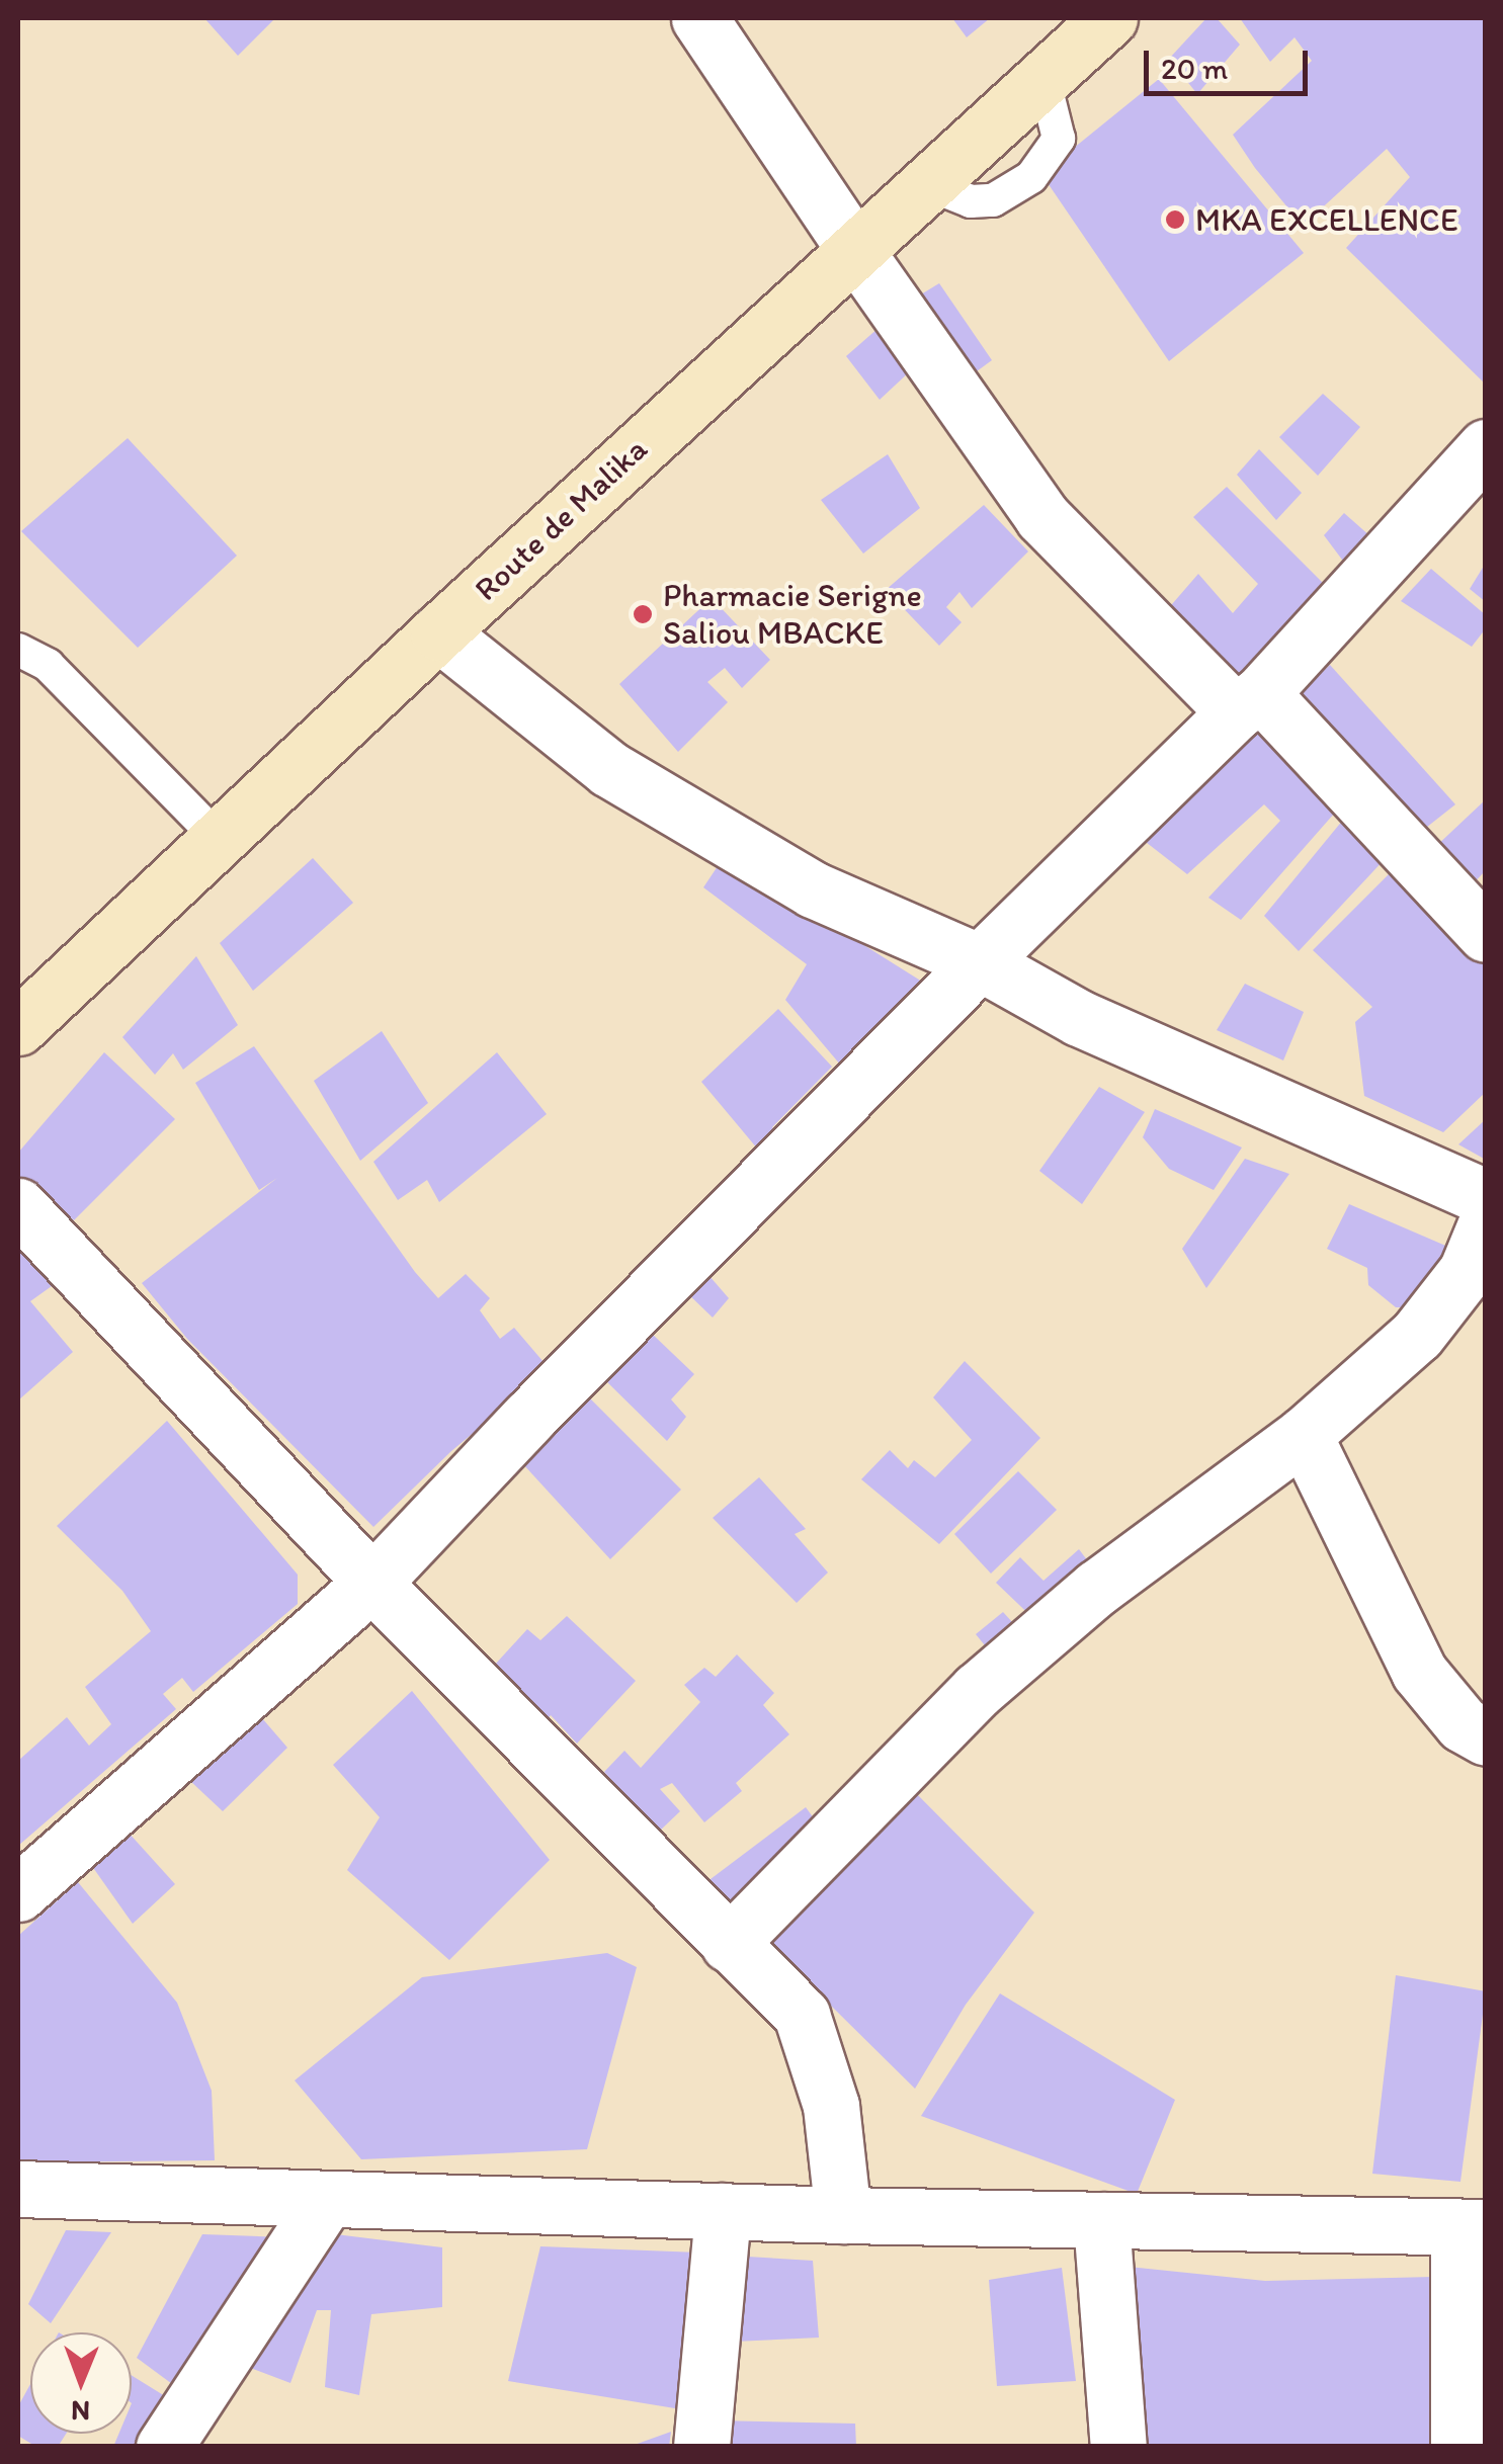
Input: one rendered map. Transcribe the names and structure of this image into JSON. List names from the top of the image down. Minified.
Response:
{"streets":{"main road":["Route de Malika"]},"places":["MKA EXCELLENCE","Pharmacie Serigne Saliou MBACKE"],"scale_bar":"20 m","north":"bottom"}
